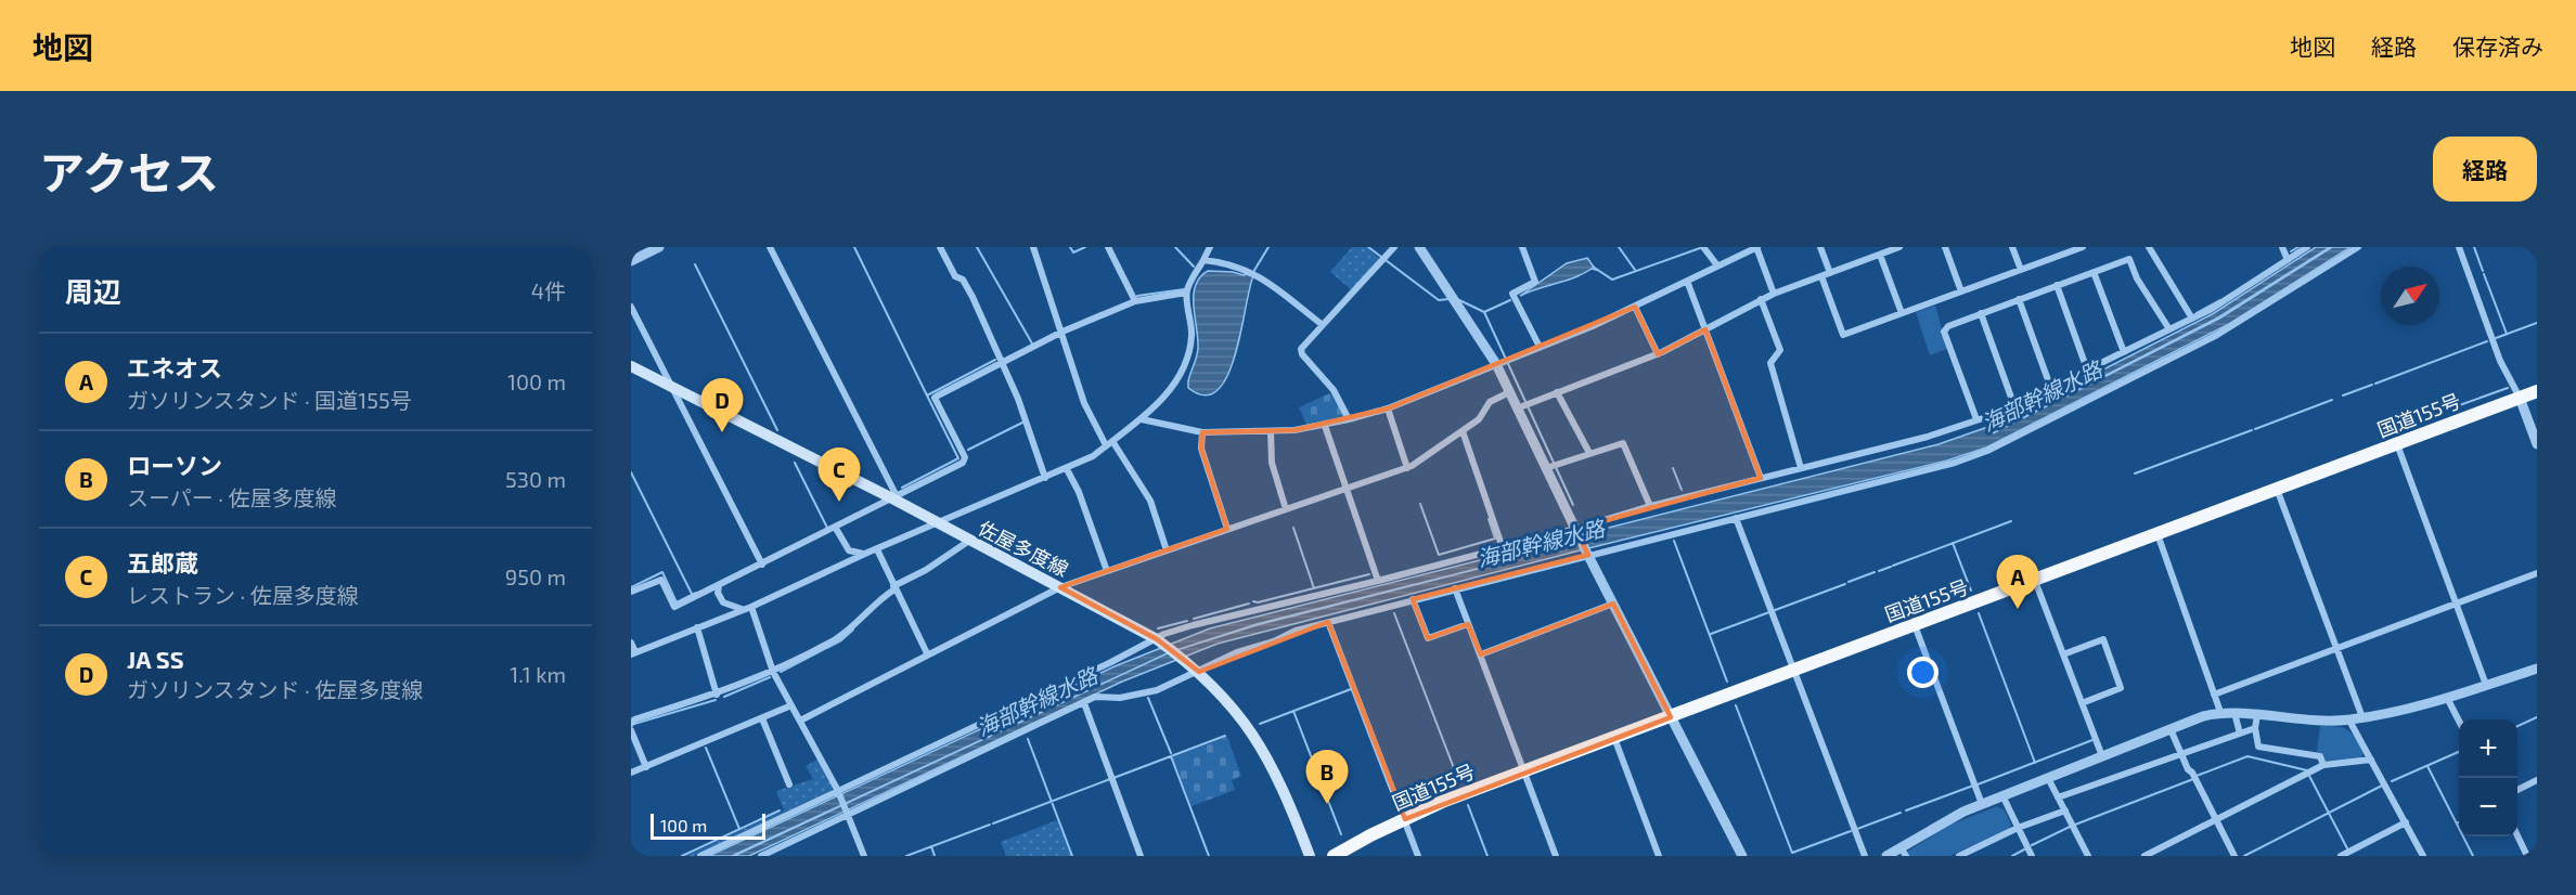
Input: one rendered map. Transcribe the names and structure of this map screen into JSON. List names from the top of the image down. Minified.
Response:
{"streets":{"highway":["国道155号"],"main road":["佐屋多度線"]},"water":["海部幹線水路"],"scale_bar":"100 m","north":"top right","page":{"header":"地図","nav":["地図","経路","保存済み"],"title":"アクセス","buttons":"経路","heading":["周辺","4件"],"list":[{"mark":"A","name":"エネオス","note":"ガソリンスタンド · 国道155号","value":"100 m"},{"mark":"B","name":"ローソン","note":"スーパー · 佐屋多度線","value":"530 m"},{"mark":"C","name":"五郎蔵","note":"レストラン · 佐屋多度線","value":"950 m"},{"mark":"D","name":"JA SS","note":"ガソリンスタンド · 佐屋多度線","value":"1.1 km"}],"pins":["D","C","A","B"],"map_buttons":["+","−"],"scale":"100 m"}}
